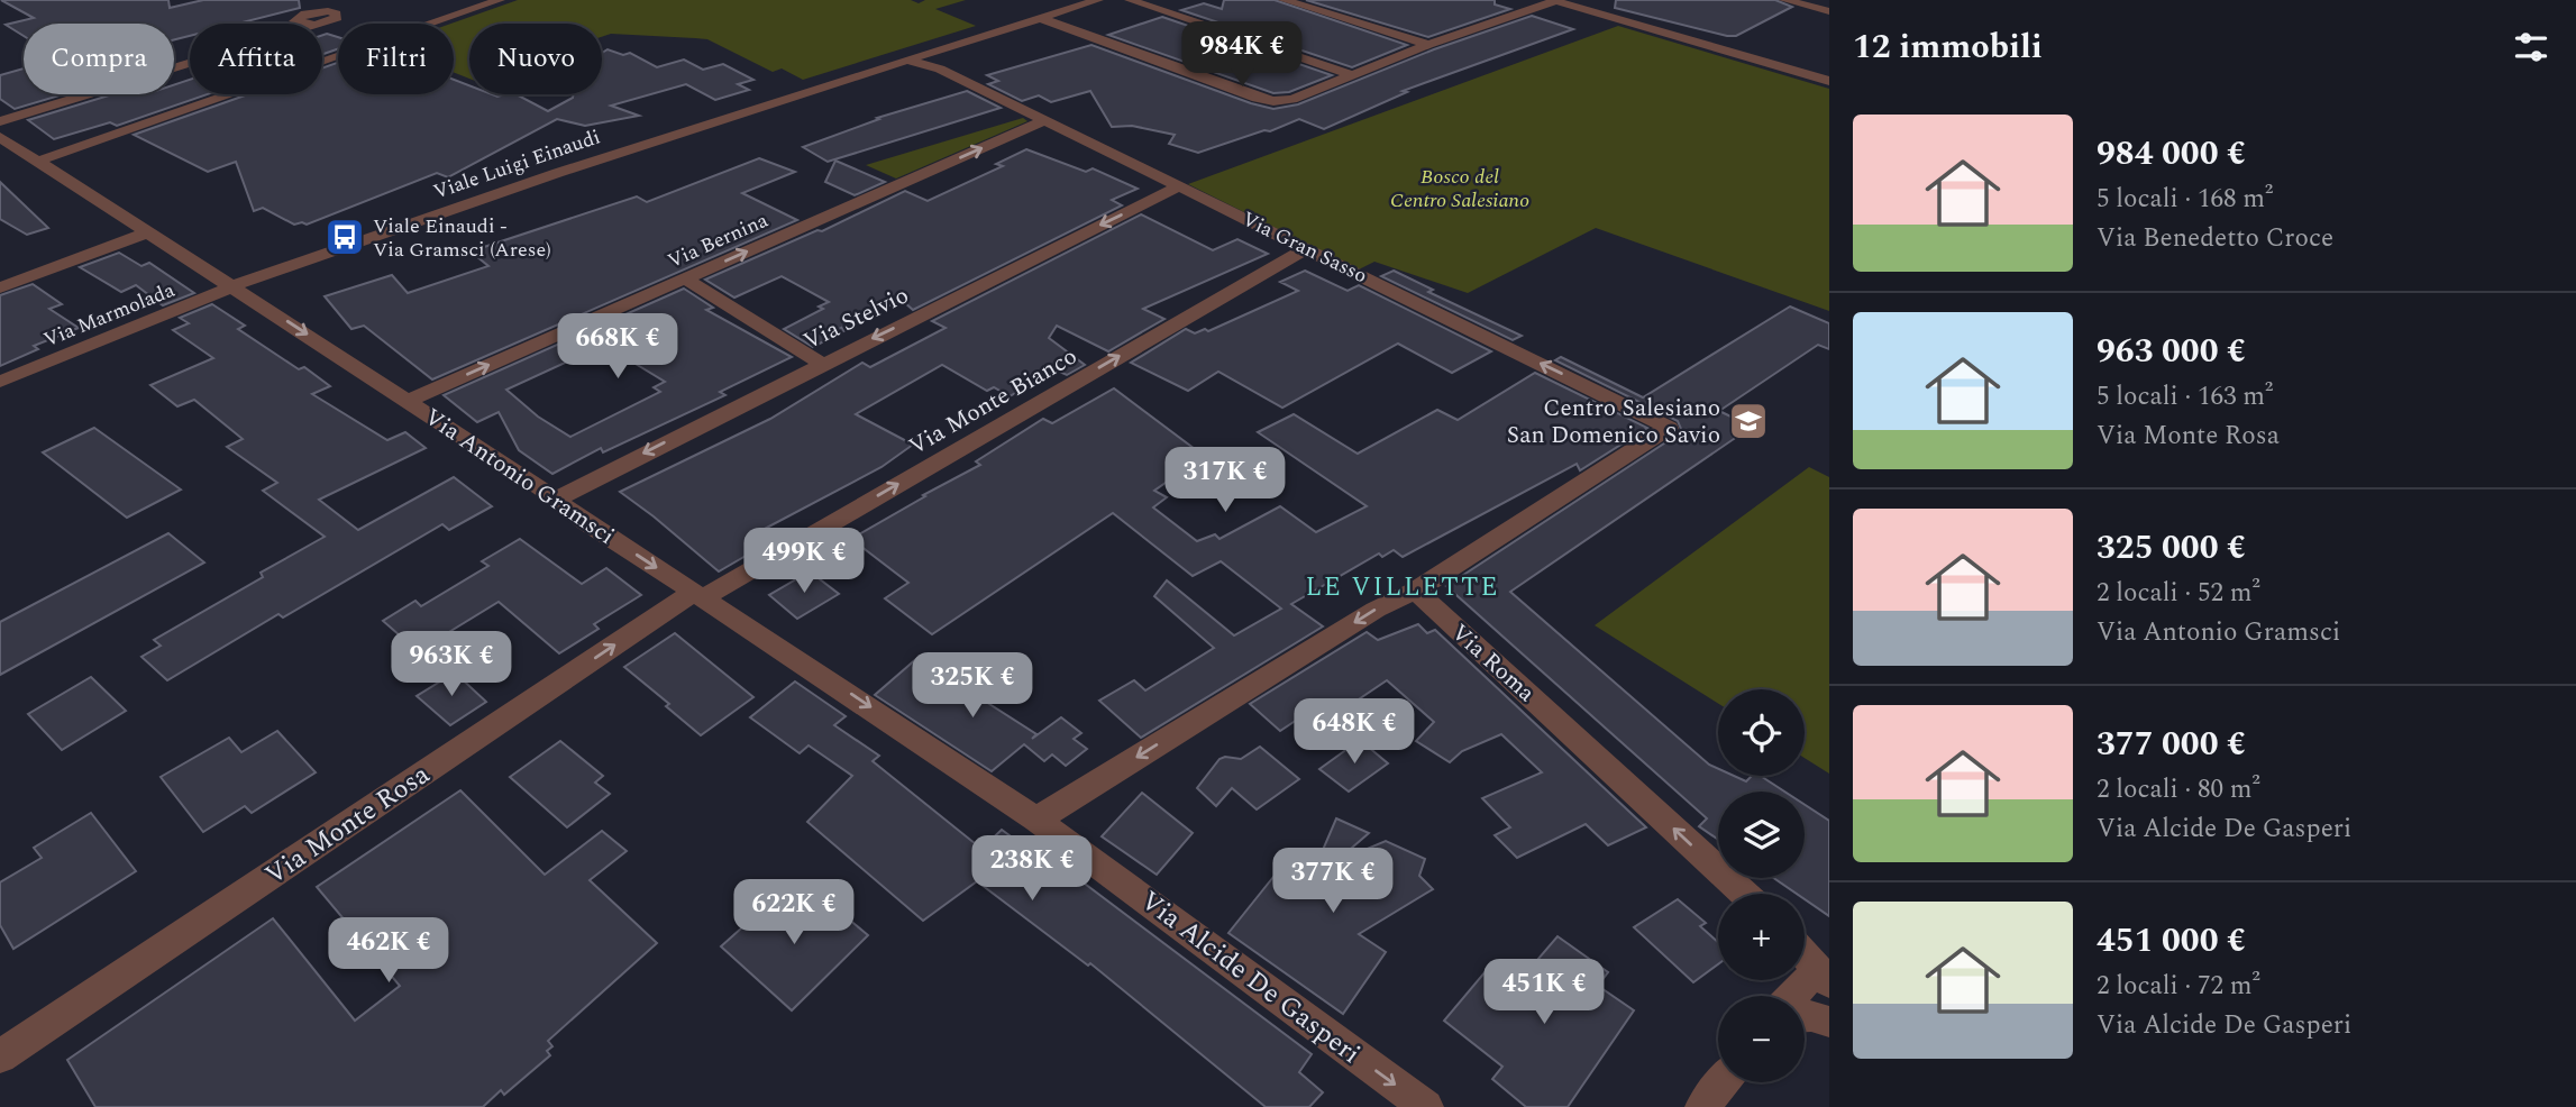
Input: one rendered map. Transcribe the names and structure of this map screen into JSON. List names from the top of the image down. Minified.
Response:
{"streets":{"street":["Viale Luigi Einaudi","Via Bernina","Via Gran Sasso","Via Marmolada","Via Stelvio","Via Monte Bianco","Via Antonio Gramsci","Via Roma","Via Monte Rosa","Via Alcide De Gasperi"]},"crossings":[["Viale Luigi Einaudi","Via Gran Sasso"],["Viale Luigi Einaudi","Via Marmolada"],["Viale Luigi Einaudi","Via Antonio Gramsci"],["Via Bernina","Via Gran Sasso"],["Via Bernina","Via Antonio Gramsci"],["Via Gran Sasso","Via Stelvio"],["Via Gran Sasso","Via Monte Bianco"],["Via Gran Sasso","Via Roma"],["Via Marmolada","Via Antonio Gramsci"],["Via Stelvio","Via Antonio Gramsci"],["Via Monte Bianco","Via Antonio Gramsci"],["Via Monte Bianco","Via Monte Rosa"],["Via Antonio Gramsci","Via Monte Rosa"],["Via Antonio Gramsci","Via Alcide De Gasperi"]],"one_way":["Via Bernina","Via Stelvio","Via Monte Bianco","Via Antonio Gramsci","Via Roma","Via Monte Rosa","Via Alcide De Gasperi"],"districts":["LE VILLETTE"],"parks":["Bosco del Centro Salesiano"],"places":{"bus stop":["Viale Einaudi - Via Gramsci (Arese)"],"school or university":["Centro Salesiano San Domenico Savio"]},"page":{"heading":"12 immobili","price":["984K €","668K €","317K €","499K €","963K €","325K €","648K €","238K €","377K €","622K €","462K €","451K €"],"chip":["Compra","Affitta","Filtri","Nuovo"],"list":[{"name":"984 000 €","note":"5 locali · 168 m² · Via Benedetto Croce"},{"name":"963 000 €","note":"5 locali · 163 m² · Via Monte Rosa"},{"name":"325 000 €","note":"2 locali · 52 m² · Via Antonio Gramsci"},{"name":"377 000 €","note":"2 locali · 80 m² · Via Alcide De Gasperi"},{"name":"451 000 €","note":"2 locali · 72 m² · Via Alcide De Gasperi"}],"map_buttons":["+","−"]}}
